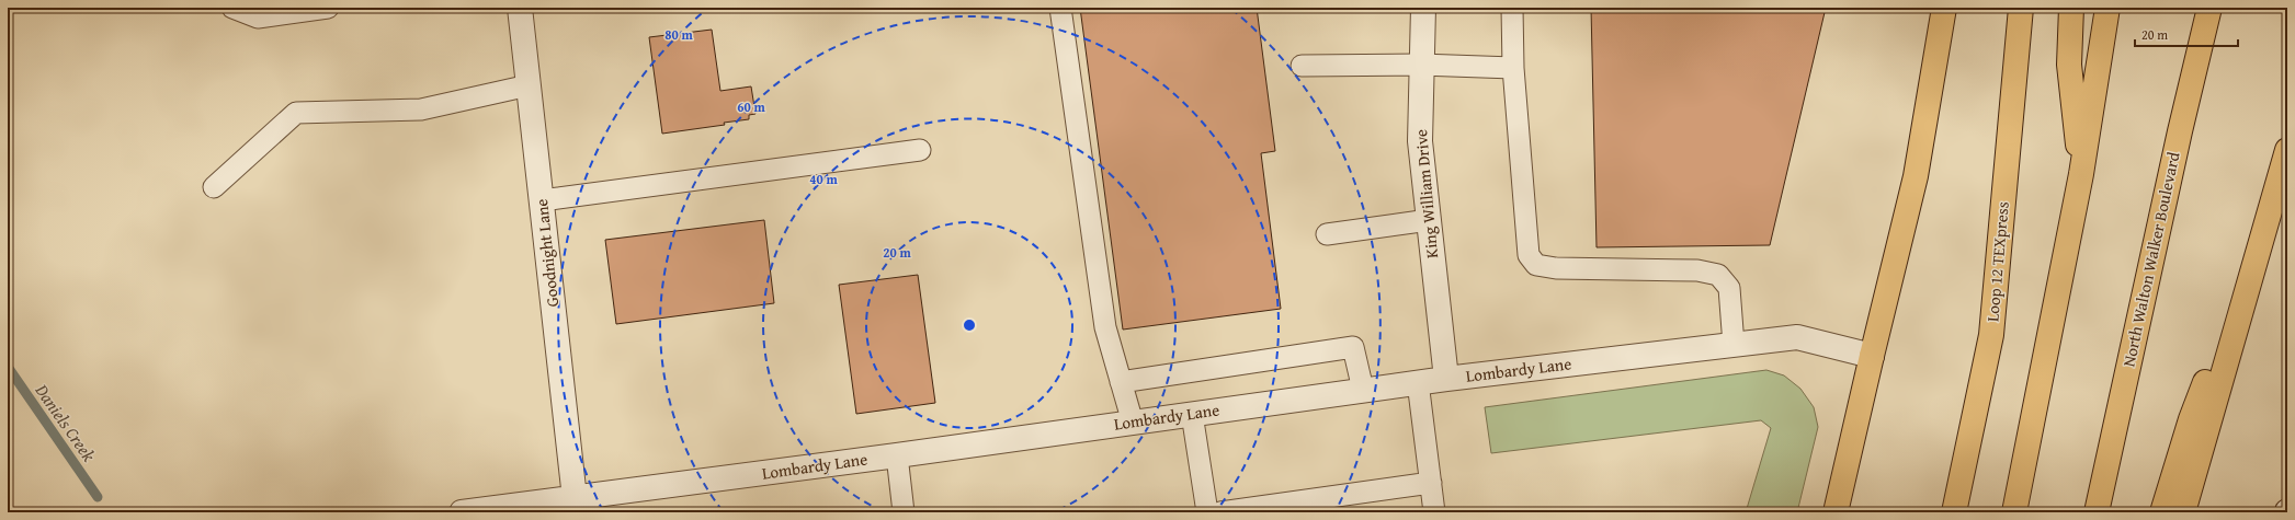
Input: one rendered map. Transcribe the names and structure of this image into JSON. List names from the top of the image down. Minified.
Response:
{"streets":{"main road":["North Walton Walker Boulevard","Loop 12 TEXpress"],"street":["King William Drive","Goodnight Lane","Lombardy Lane"]},"crossings":[["King William Drive","Lombardy Lane"],["Goodnight Lane","Lombardy Lane"]],"water":["Daniels Creek"],"scale_bar":"20 m","rings":["80 m","60 m","40 m","20 m"]}
